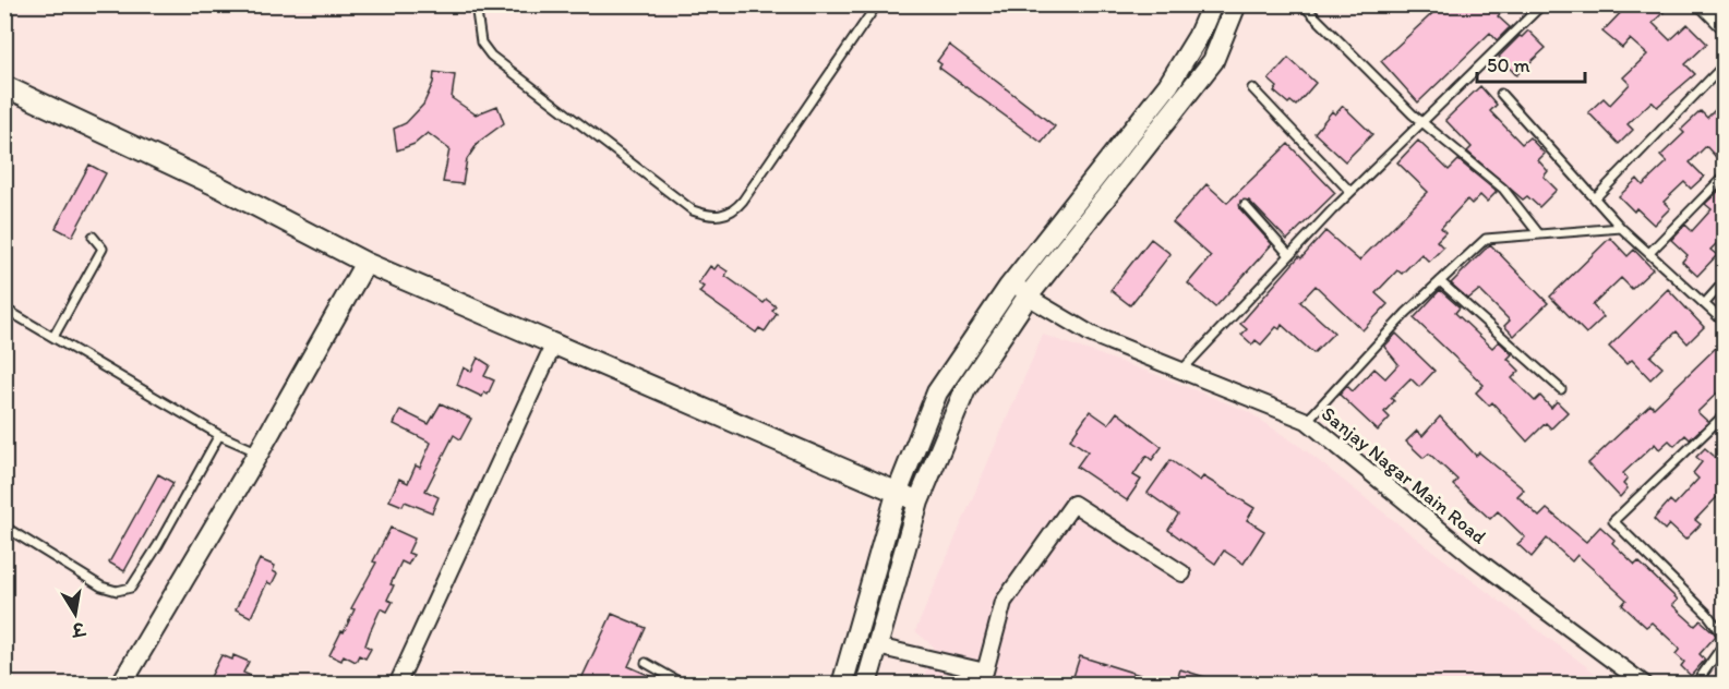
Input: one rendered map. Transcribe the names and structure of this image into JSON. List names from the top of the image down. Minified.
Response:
{"streets":{"street":["Sanjay Nagar Main Road"]},"scale_bar":"50 m","north":"bottom"}
